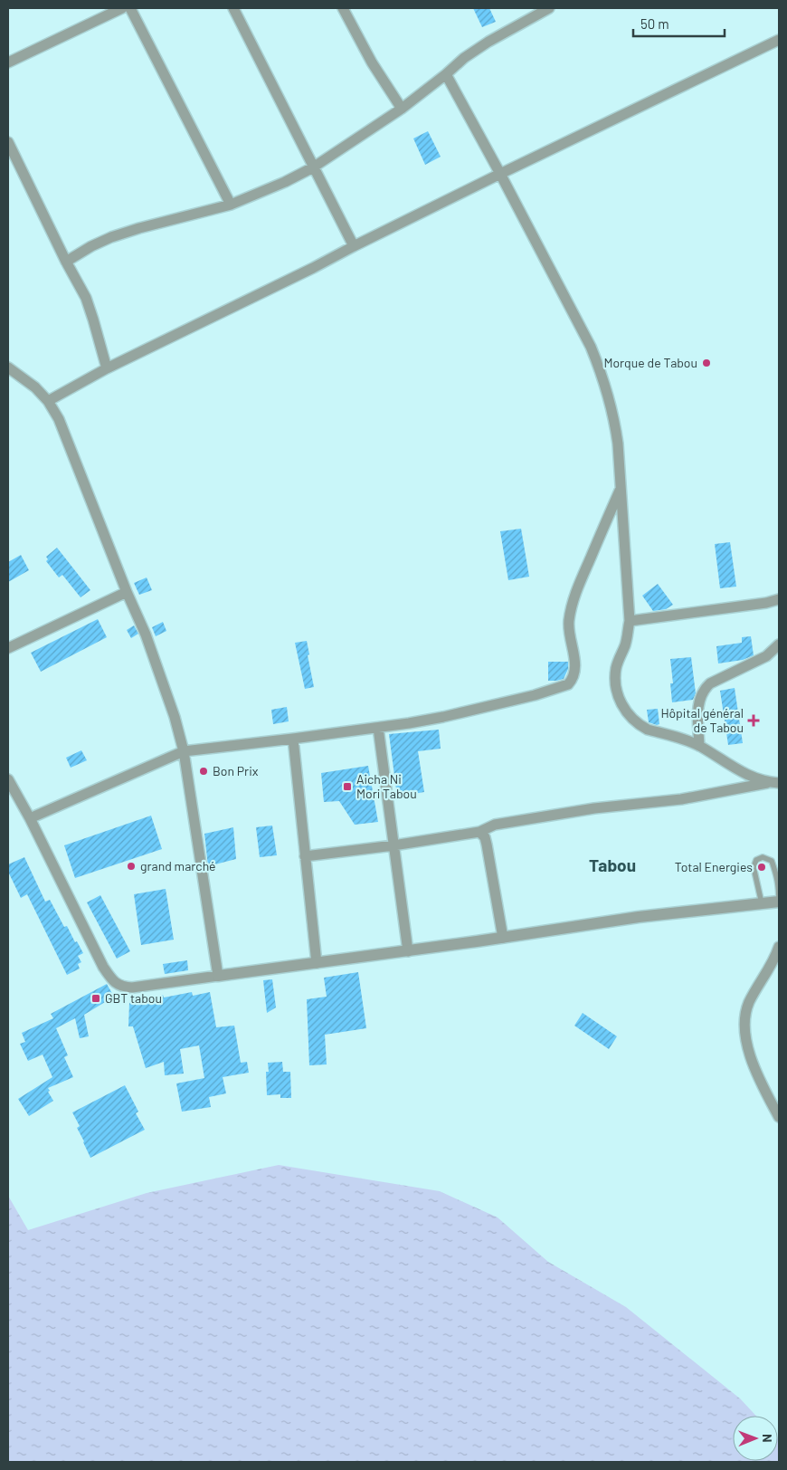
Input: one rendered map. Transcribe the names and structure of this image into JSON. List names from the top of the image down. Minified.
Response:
{"districts":["Tabou"],"places":{"other":["Morque de Tabou","Bon Prix","grand marché","Total Energies"],"health":["Hôpital général de Tabou"],"transit":["Aicha Ni Mori Tabou","GBT tabou"]},"scale_bar":"50 m","north":"right"}
